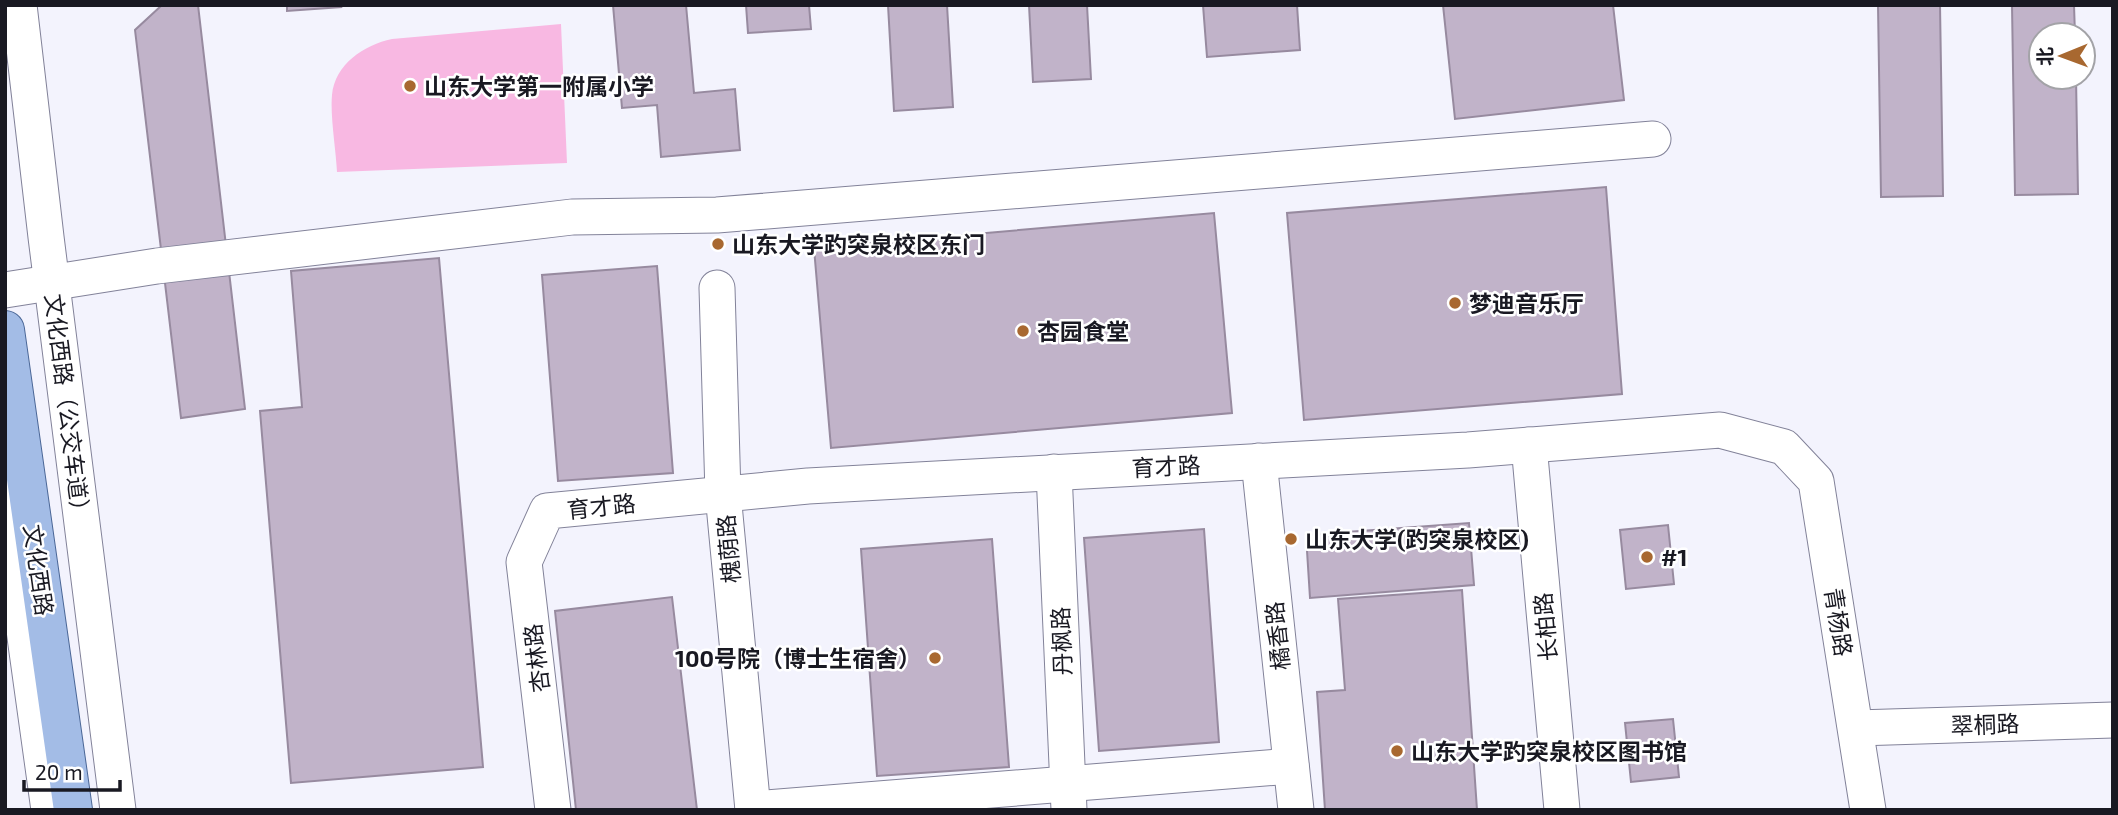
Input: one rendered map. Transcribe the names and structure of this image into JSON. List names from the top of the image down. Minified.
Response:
{"streets":{"main road":["文化西路"],"lane":["文化西路（公交车道）","育才路","槐荫路","青杨路","长柏路","橘香路","丹枫路","杏林路","翠桐路"]},"crossings":[["育才路","槐荫路"],["育才路","青杨路"],["育才路","长柏路"],["育才路","橘香路"],["育才路","丹枫路"],["育才路","杏林路"],["青杨路","翠桐路"]],"places":["山东大学第一附属小学","山东大学趵突泉校区东门","梦迪音乐厅","杏园食堂","山东大学(趵突泉校区)","#1","100号院（博士生宿舍）","山东大学趵突泉校区图书馆"],"scale_bar":"20 m","north":"left"}
